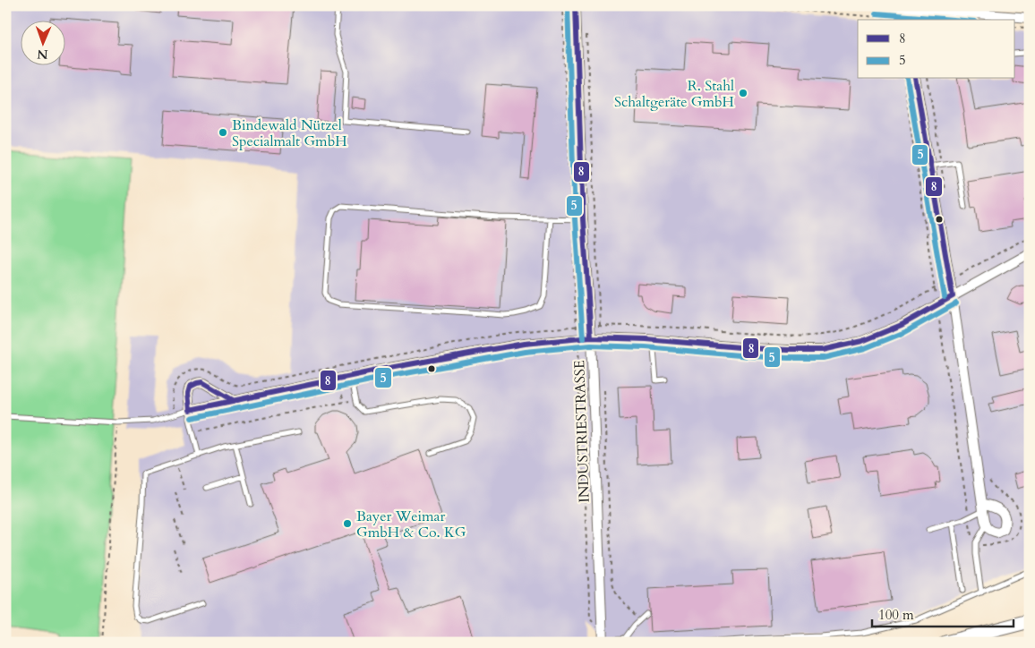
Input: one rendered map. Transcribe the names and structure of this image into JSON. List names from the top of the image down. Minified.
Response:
{"streets":{"street":["INDUSTRIESTRASSE"]},"places":["R. Stahl Schaltgeräte GmbH","Bindewald Nützel Specialmalt GmbH","Bayer Weimar GmbH & Co. KG"],"lines":["transit line 8","transit line 5"],"legend":["8","5"],"scale_bar":"100 m","north":"bottom"}
